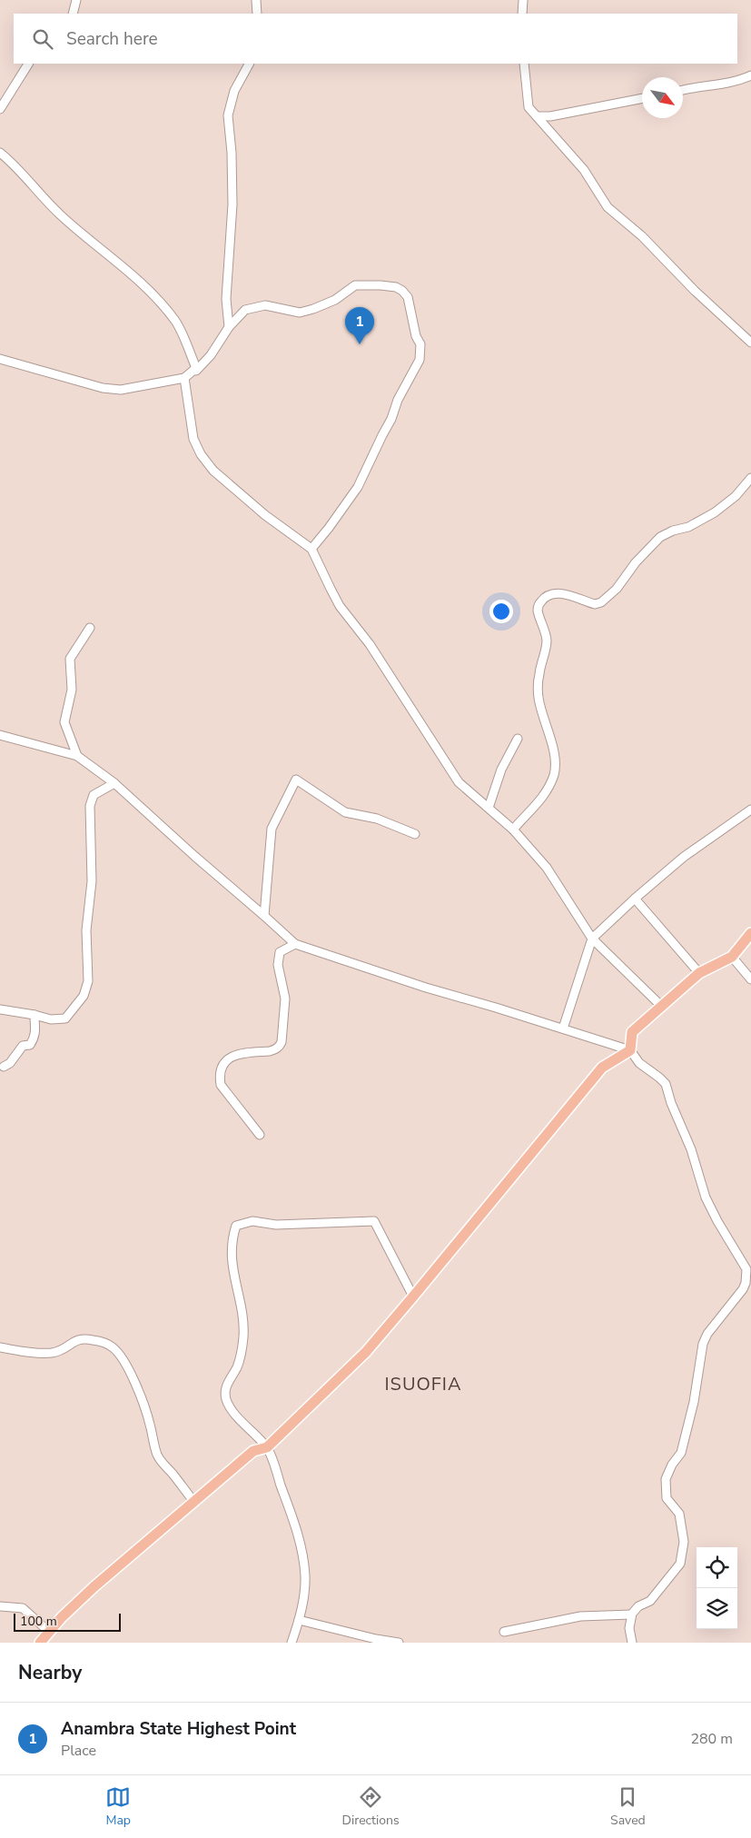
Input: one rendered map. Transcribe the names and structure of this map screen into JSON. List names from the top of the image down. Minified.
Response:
{"districts":["ISUOFIA"],"scale_bar":"100 m","north":"bottom right","page":{"search":"Search here","pins":"1","scale":"100 m","heading":"Nearby","list":[{"mark":"1","name":"Anambra State Highest Point","note":"Place","value":"280 m"}],"nav":["Map","Directions","Saved"]}}
